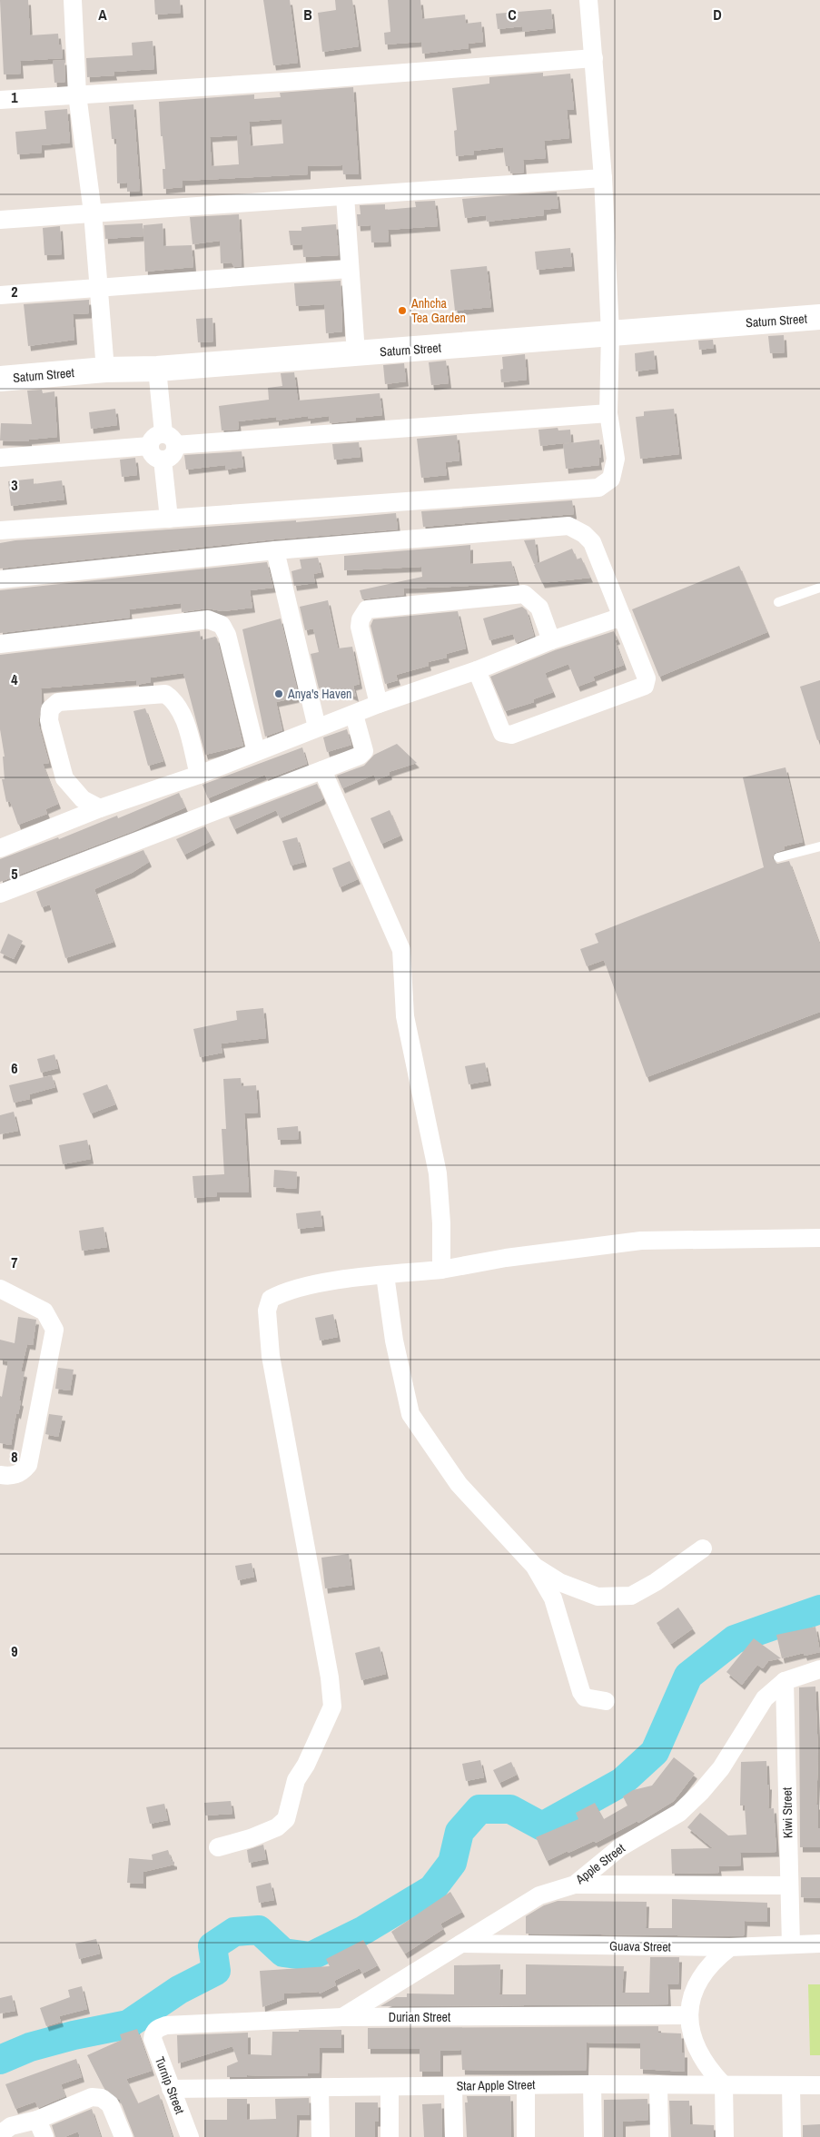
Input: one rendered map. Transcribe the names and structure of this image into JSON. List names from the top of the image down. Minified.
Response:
{"streets":{"street":["Saturn Street","Kiwi Street","Apple Street","Guava Street","Durian Street","Turnip Street","Star Apple Street"]},"crossings":[["Kiwi Street","Apple Street"],["Kiwi Street","Guava Street"],["Apple Street","Guava Street"],["Apple Street","Durian Street"],["Durian Street","Turnip Street"],["Turnip Street","Star Apple Street"]],"places":["Anhcha Tea Garden","Anya's Haven"],"grid":{"columns":["A","B","C","D"],"rows":["1","2","3","4","5","6","7","8","9"]}}
